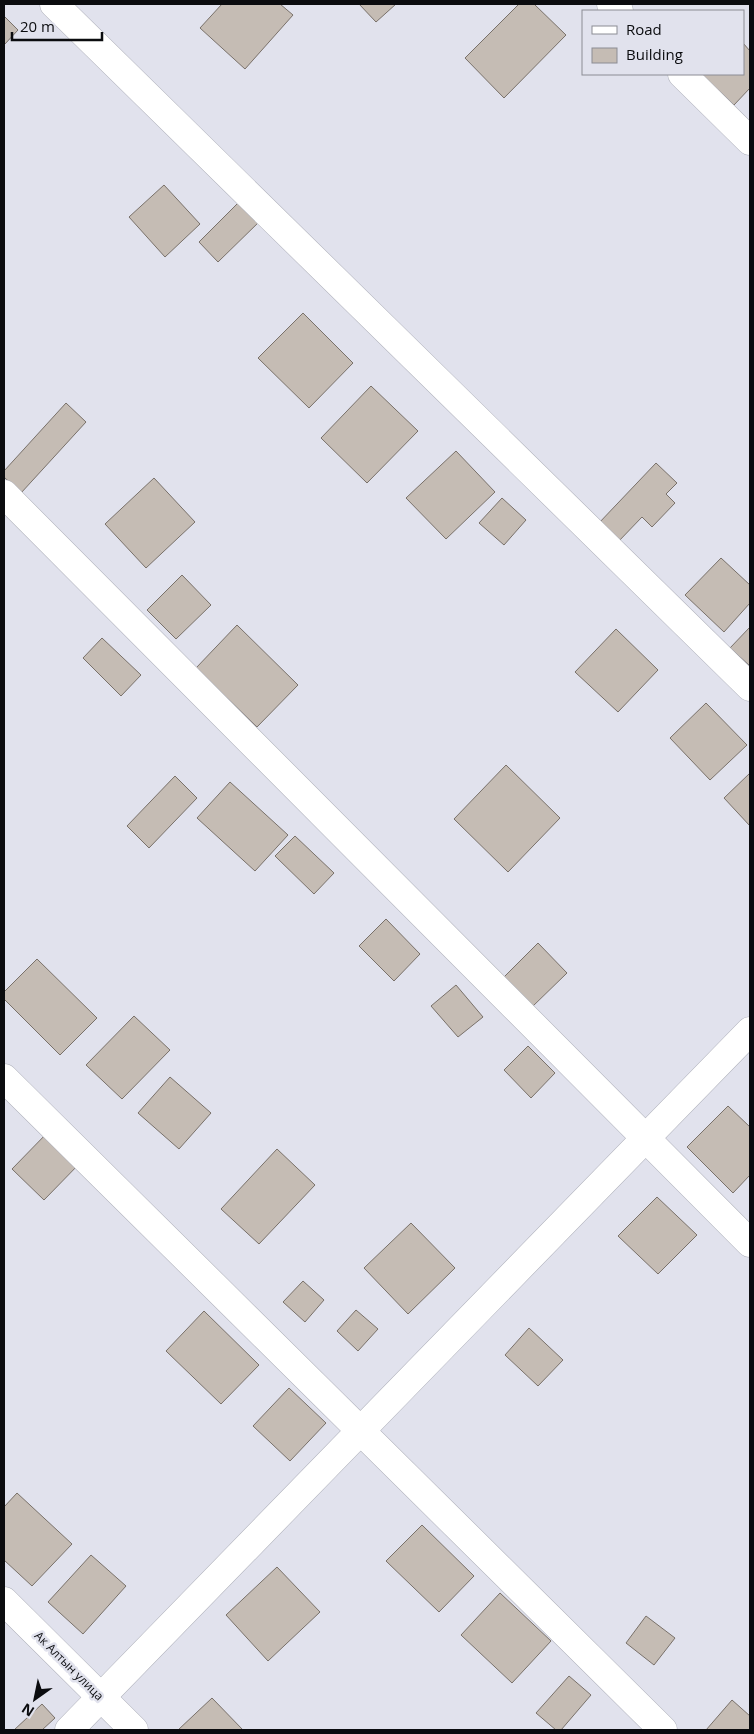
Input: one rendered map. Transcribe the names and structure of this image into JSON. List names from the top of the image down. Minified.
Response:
{"streets":{"street":["Ак Алтын улица"]},"legend":["Road","Building"],"scale_bar":"20 m","north":"bottom left"}
